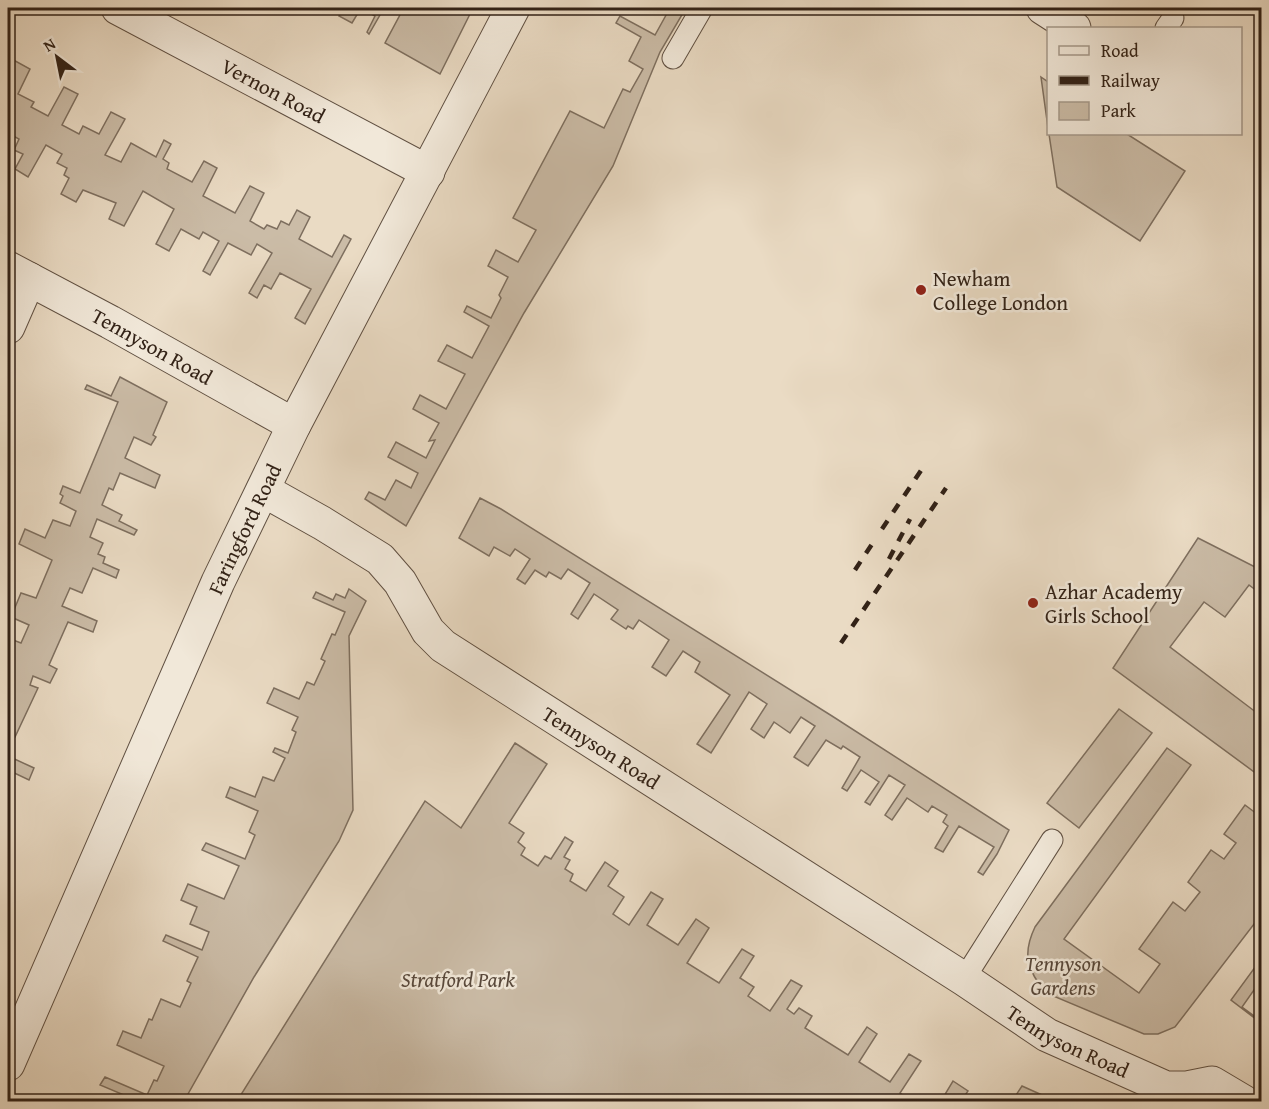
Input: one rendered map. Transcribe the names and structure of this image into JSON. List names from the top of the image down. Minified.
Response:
{"streets":{"street":["Vernon Road","Tennyson Road","Faringford Road"]},"crossings":[["Vernon Road","Faringford Road"],["Tennyson Road","Faringford Road"]],"parks":["Tennyson Gardens","Stratford Park"],"places":["Newham College London","Azhar Academy Girls School"],"legend":["Road","Railway","Park"],"north":"top left"}
